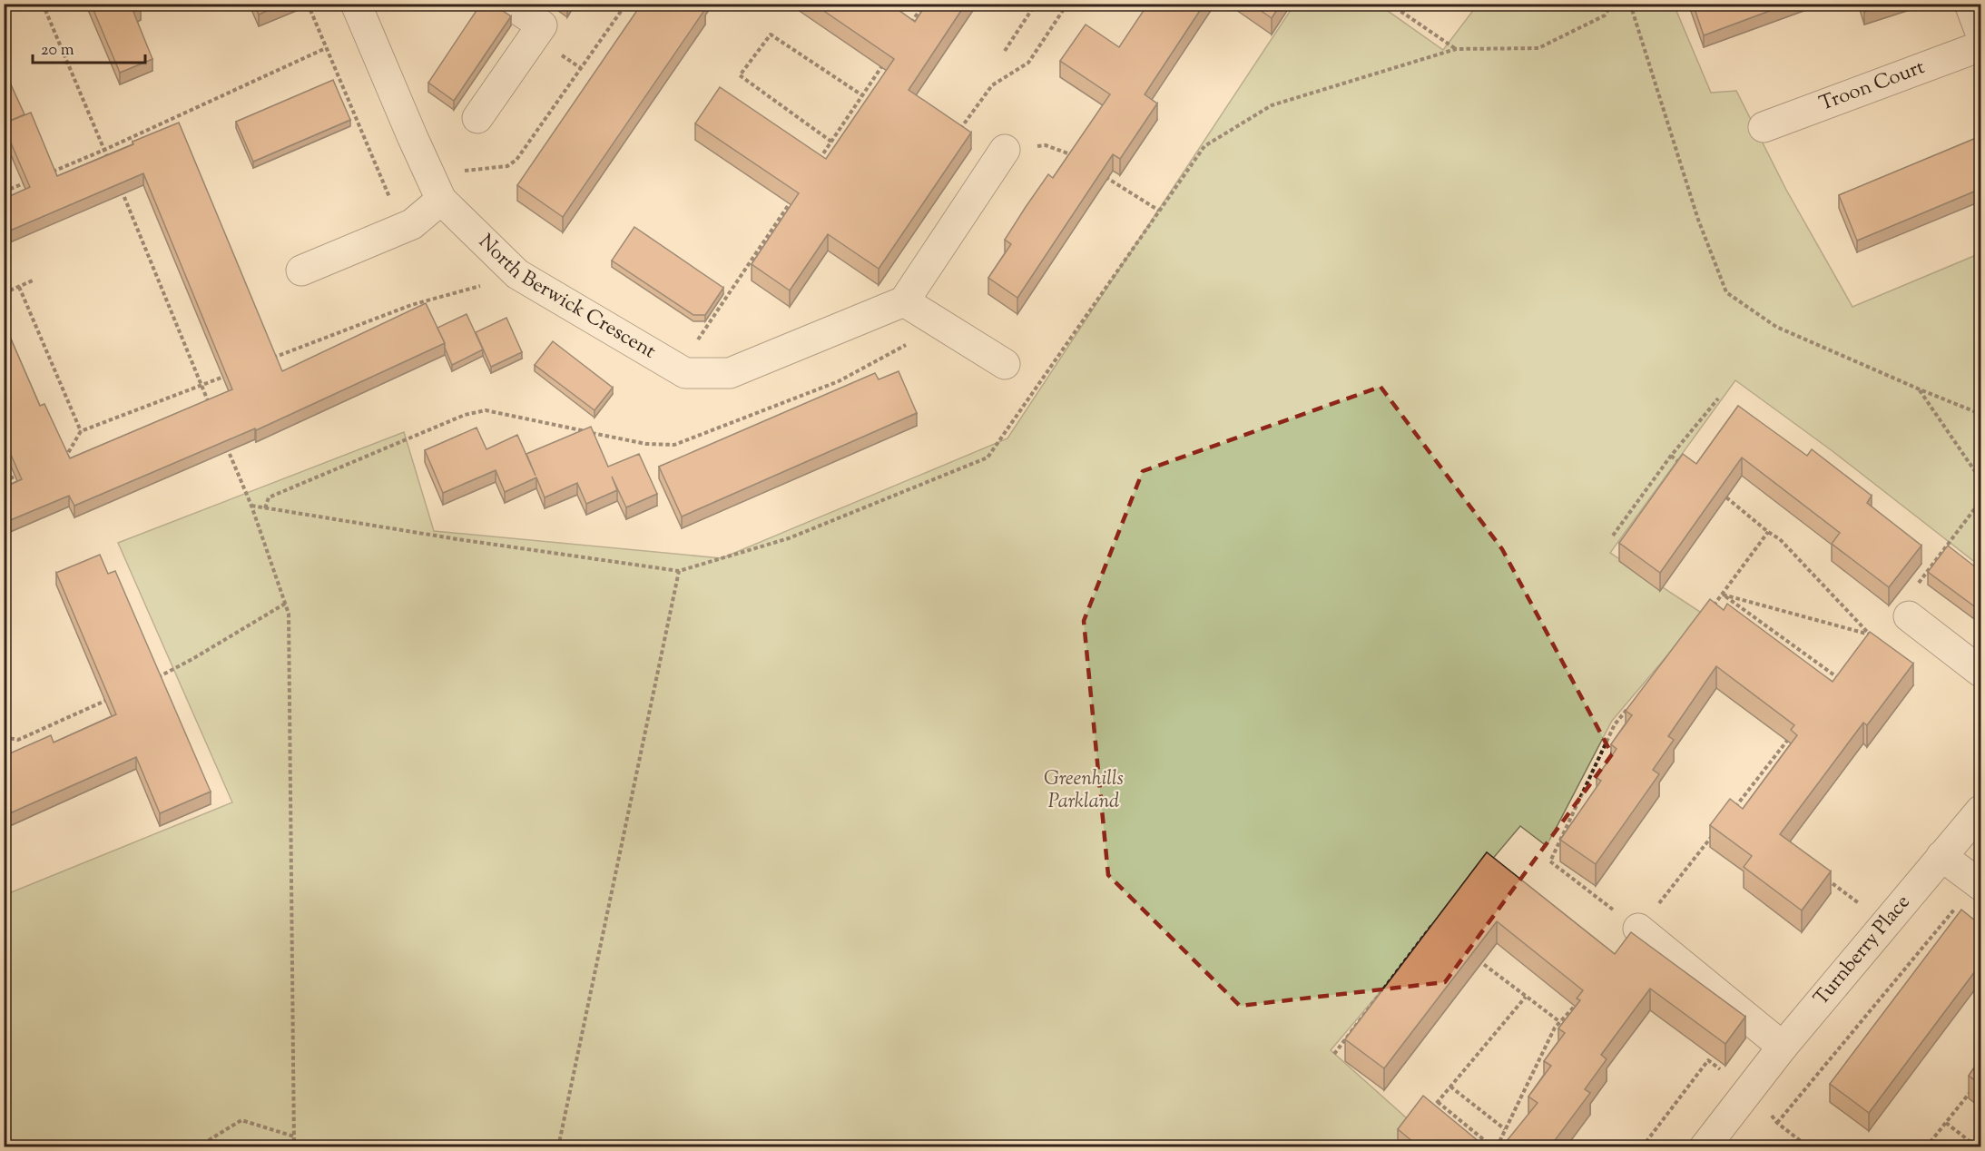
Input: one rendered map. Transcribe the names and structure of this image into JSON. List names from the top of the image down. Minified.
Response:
{"streets":{"street":["Troon Court","North Berwick Crescent","Turnberry Place"]},"parks":["Greenhills Parkland"],"scale_bar":"20 m"}
